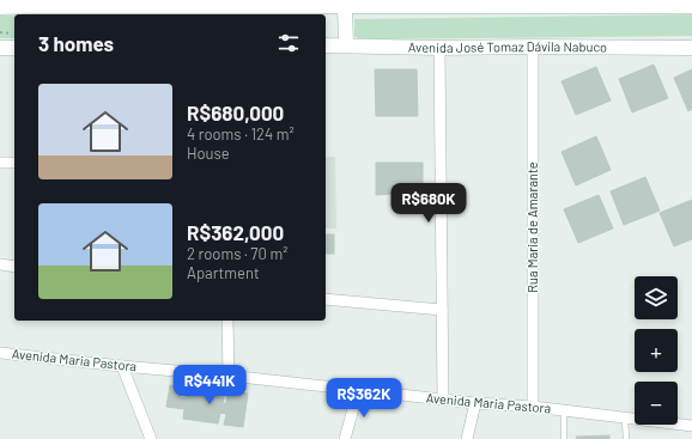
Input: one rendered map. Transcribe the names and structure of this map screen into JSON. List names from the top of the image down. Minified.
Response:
{"streets":{"main road":["Avenida José Tomaz Dávila Nabuco"],"street":["Rua Maria de Amarante","Avenida Maria Pastora"]},"crossings":[["Avenida José Tomaz Dávila Nabuco","Rua Maria de Amarante"],["Rua Maria de Amarante","Avenida Maria Pastora"]],"page":{"heading":"3 homes","list":[{"name":"R$680,000","note":"4 rooms · 124 m² · House"},{"name":"R$362,000","note":"2 rooms · 70 m² · Apartment"}],"price":["R$680K","R$441K","R$362K"],"map_buttons":["+","−"]}}
